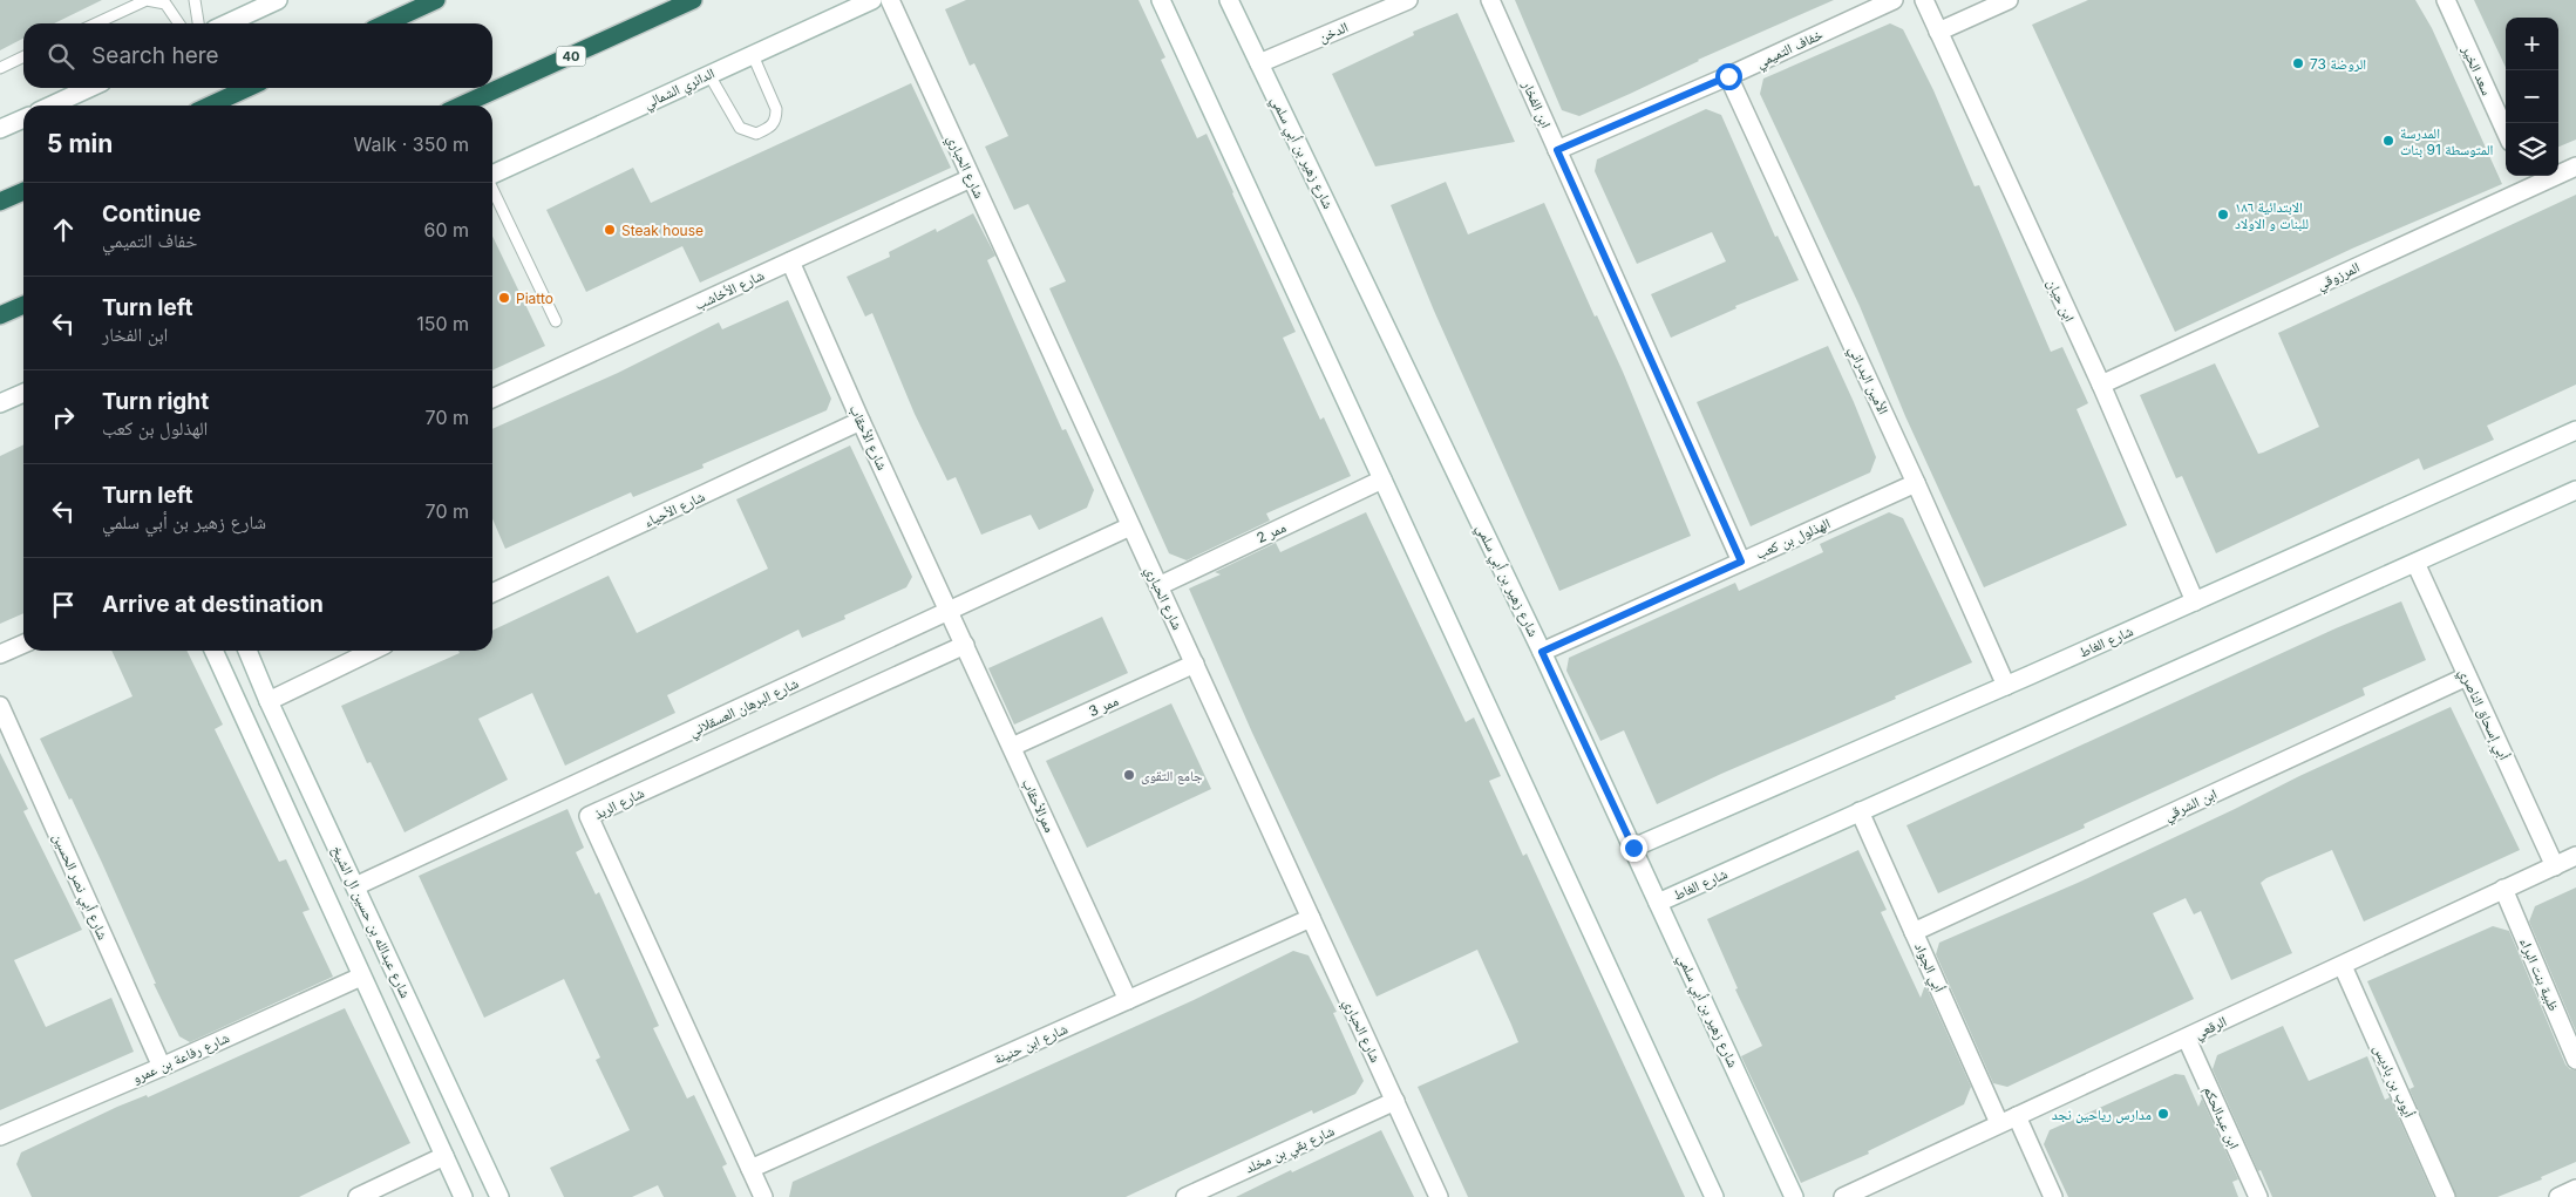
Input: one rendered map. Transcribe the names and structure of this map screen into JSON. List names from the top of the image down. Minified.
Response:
{"streets":{"highway":["40"],"street":["الدخن","خفاف التميمي","سعد الخير","الدائري الشمالي","ابن الفخار","شارع زهير بن أبي سلمي","شارع الحباري","المرزوقي","شارع الأخاشب","ابن حيان","الأمين البدراني","شارع الأحقاب","شارع الأحياء","ممر 2","الهذلول بن كعب","شارع الغاط","ممر 3","شارع البرهان العسقلاني","أبي إسحاق الناصري","شارع الربذ","ابن الشرقي","ممرالأحقاب","شارع أبي نصر الحسين","شارع عبدالله بن حسين ال الشيخ","أبي الجواد","ظبية بنت البراء","الرقعي","شارع ابن حنينة","شارع رفاعة بن عمرو","أيوب بن باديس","ابن عبدالحكم","شارع بقي بن مخلد"]},"crossings":[["الدخن","شارع زهير بن أبي سلمي"],["خفاف التميمي","ابن الفخار"],["خفاف التميمي","الأمين البدراني"],["ابن الفخار","الهذلول بن كعب"],["شارع زهير بن أبي سلمي","الهذلول بن كعب"],["شارع زهير بن أبي سلمي","شارع الغاط"],["شارع الحباري","شارع الأخاشب"],["شارع الحباري","ممر 2"],["شارع الحباري","ممر 3"],["شارع الحباري","شارع البرهان العسقلاني"],["شارع الحباري","شارع ابن حنينة"],["شارع الحباري","شارع بقي بن مخلد"],["المرزوقي","ابن حيان"],["شارع الأخاشب","شارع الأحقاب"],["ابن حيان","شارع الغاط"],["الأمين البدراني","الهذلول بن كعب"],["الأمين البدراني","شارع الغاط"],["شارع الأحقاب","شارع الأحياء"],["شارع الأحقاب","شارع البرهان العسقلاني"],["شارع الأحقاب","ممرالأحقاب"],["شارع الغاط","أبي إسحاق الناصري"],["شارع الغاط","أبي الجواد"],["ممر 3","ممرالأحقاب"],["شارع البرهان العسقلاني","ممرالأحقاب"],["شارع البرهان العسقلاني","شارع عبدالله بن حسين ال الشيخ"],["أبي إسحاق الناصري","ابن الشرقي"],["أبي إسحاق الناصري","الرقعي"],["شارع الربذ","ممرالأحقاب"],["شارع الربذ","شارع ابن حنينة"],["ابن الشرقي","أبي الجواد"],["ممرالأحقاب","شارع ابن حنينة"],["شارع أبي نصر الحسين","شارع رفاعة بن عمرو"],["أبي الجواد","الرقعي"],["ظبية بنت البراء","الرقعي"],["الرقعي","أيوب بن باديس"],["الرقعي","ابن عبدالحكم"]],"places":["الروضة 73","المدرسة المتوسطة 91 بنات","الابتدائية ١٨٦ للبنات و الاولاد","Steak house","Piatto","جامع التقوى","مدارس رياحين نجد"],"page":{"map_buttons":["+","−"],"search":"Search here","heading":["5 min","Walk · 350 m"],"list":[["Continue","خفاف التميمي","60 m"],["Turn left","ابن الفخار","150 m"],["Turn right","الهذلول بن كعب","70 m"],["Turn left","شارع زهير بن أبي سلمي","70 m"],"Arrive at destination"]}}
